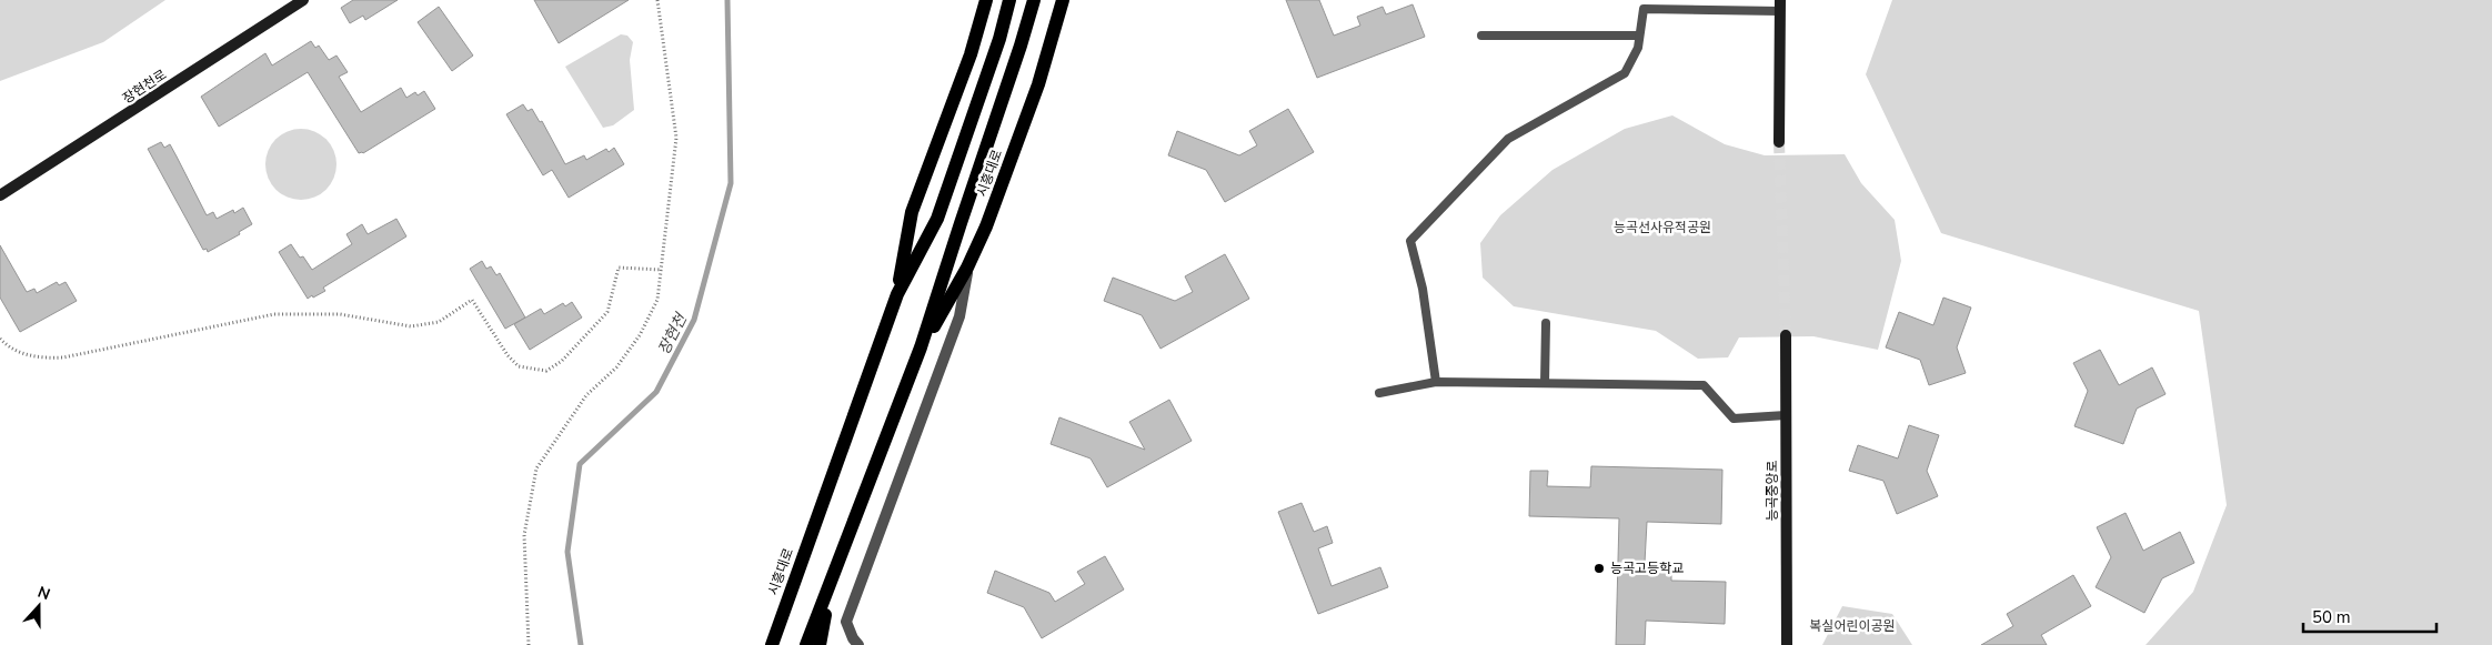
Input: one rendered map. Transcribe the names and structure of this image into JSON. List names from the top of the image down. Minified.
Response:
{"streets":{"main road":["시흥대로"],"street":["장현천로","능곡중앙로"]},"water":["장현천"],"parks":["능곡선사유적공원","복실어린이공원"],"places":["능곡고등학교"],"scale_bar":"50 m","north":"top"}
